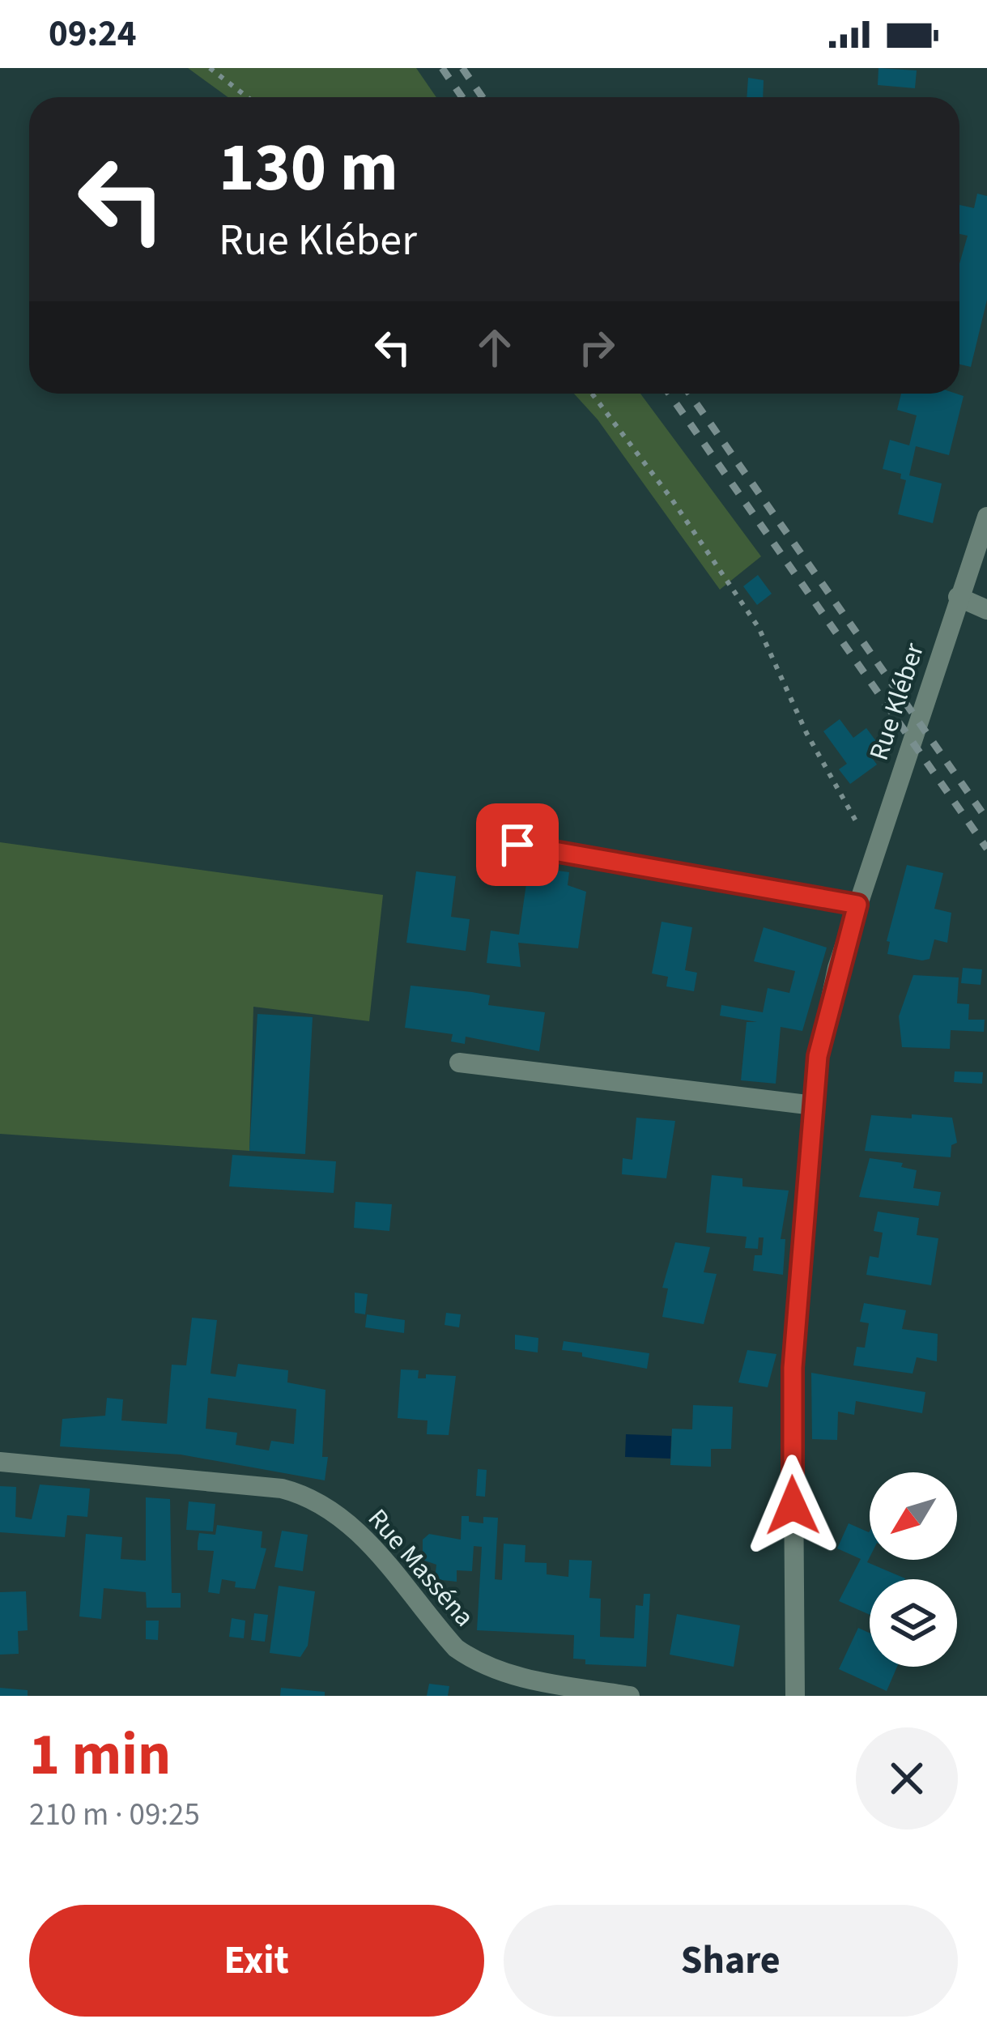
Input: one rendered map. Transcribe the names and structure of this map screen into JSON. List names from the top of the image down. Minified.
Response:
{"streets":{"street":["Rue Kléber","Rue Masséna"]},"north":"bottom left","page":{"status":"09:24","turn":["130 m","Rue Kléber"],"heading":["1 min","210 m · 09:25"],"buttons":["Exit","Share"]}}
